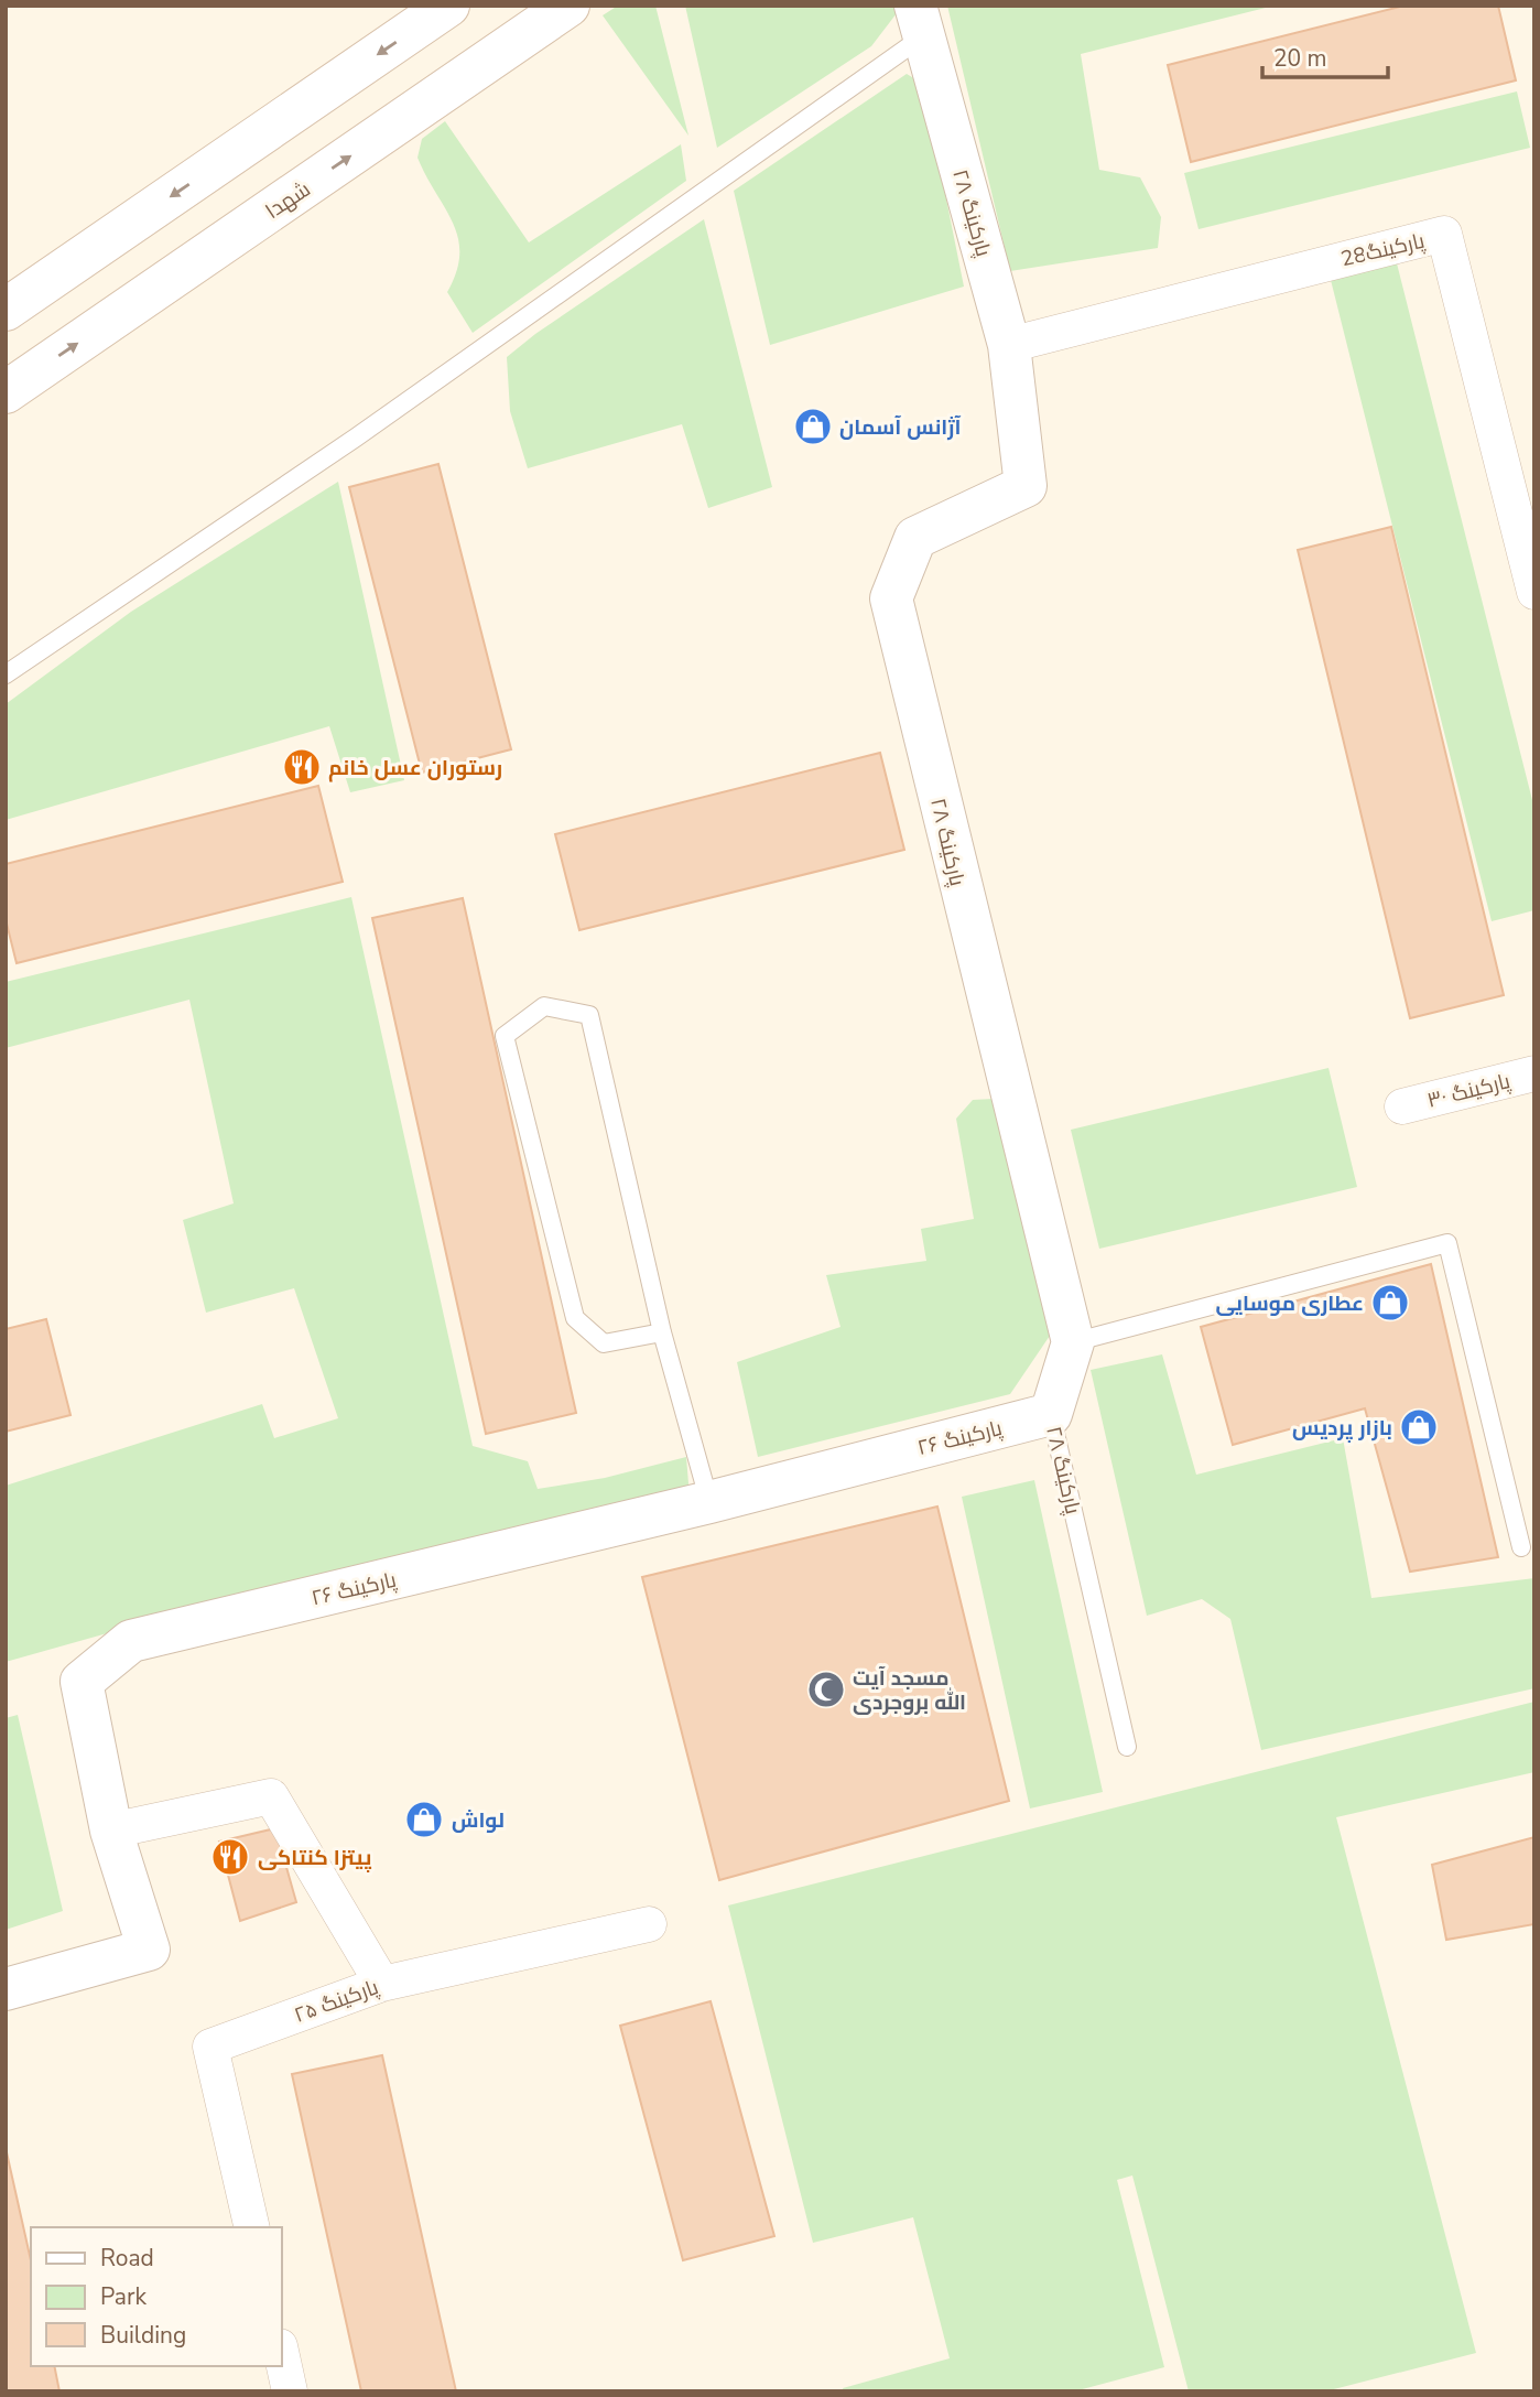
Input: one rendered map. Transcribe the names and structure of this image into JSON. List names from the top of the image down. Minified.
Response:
{"streets":{"street":["شهدا","پارکینگ ۲۸","پارکینگ28","پارکینگ ۳۰","پارکینگ ۲۶","پارکینگ ۲۵"]},"crossings":[["پارکینگ ۲۸","پارکینگ28"],["پارکینگ ۲۸","پارکینگ ۲۶"]],"places":{"shop":["آژانس آسمان","عطاری موسایی","بازار پردیس","لواش"],"restaurant":["رستوران عسل خانم","پیتزا کنتاکی"],"mosque":["مسجد آیت الله بروجردی"]},"legend":["Road","Park","Building"],"scale_bar":"20 m"}
